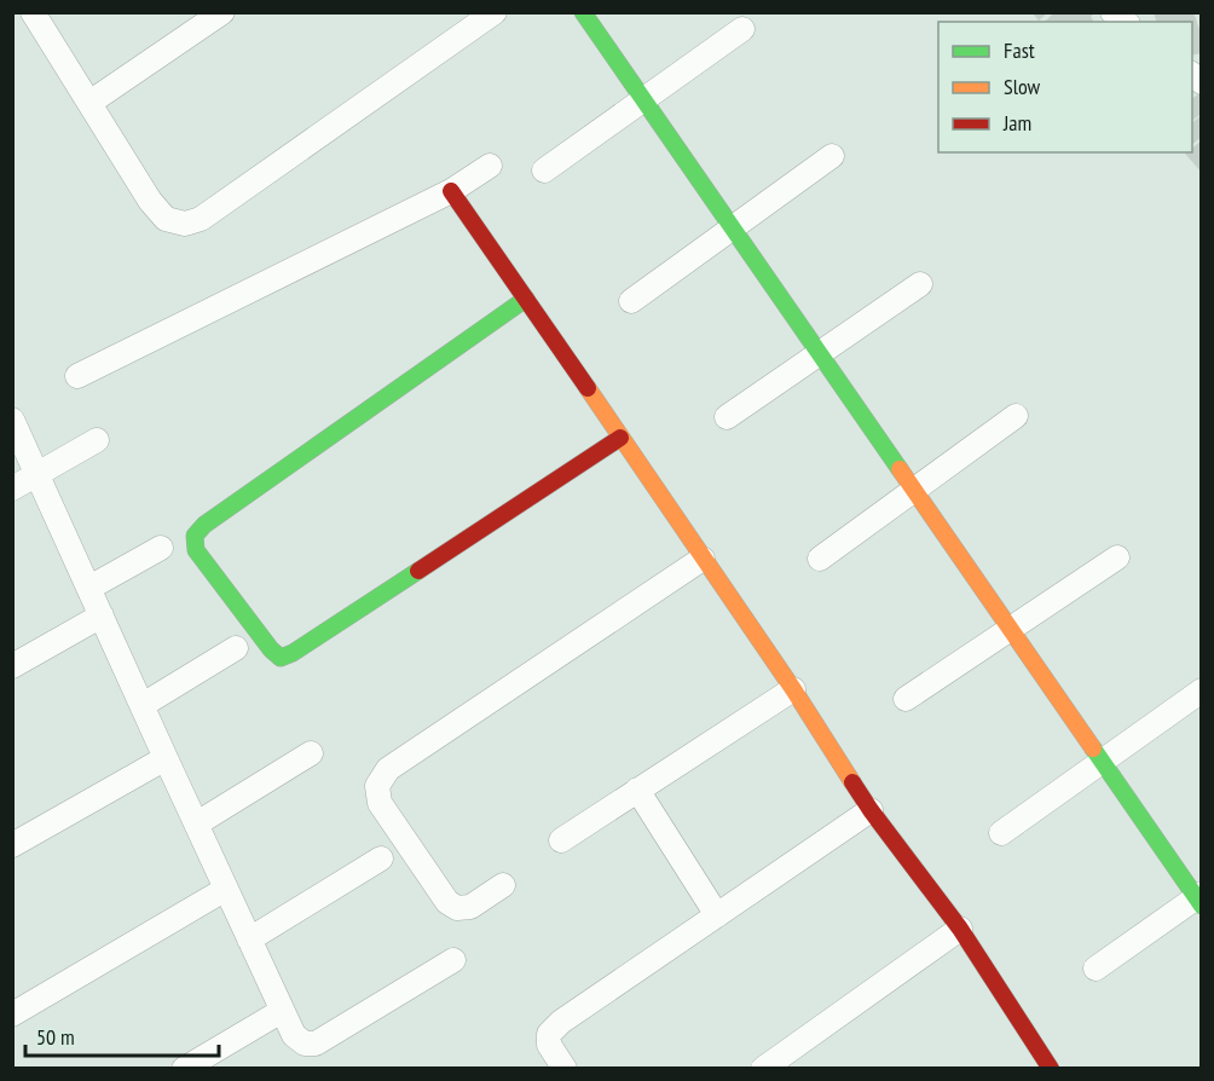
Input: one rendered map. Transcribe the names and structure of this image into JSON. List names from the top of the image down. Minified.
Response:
{"legend":["Fast","Slow","Jam"],"scale_bar":"50 m"}
